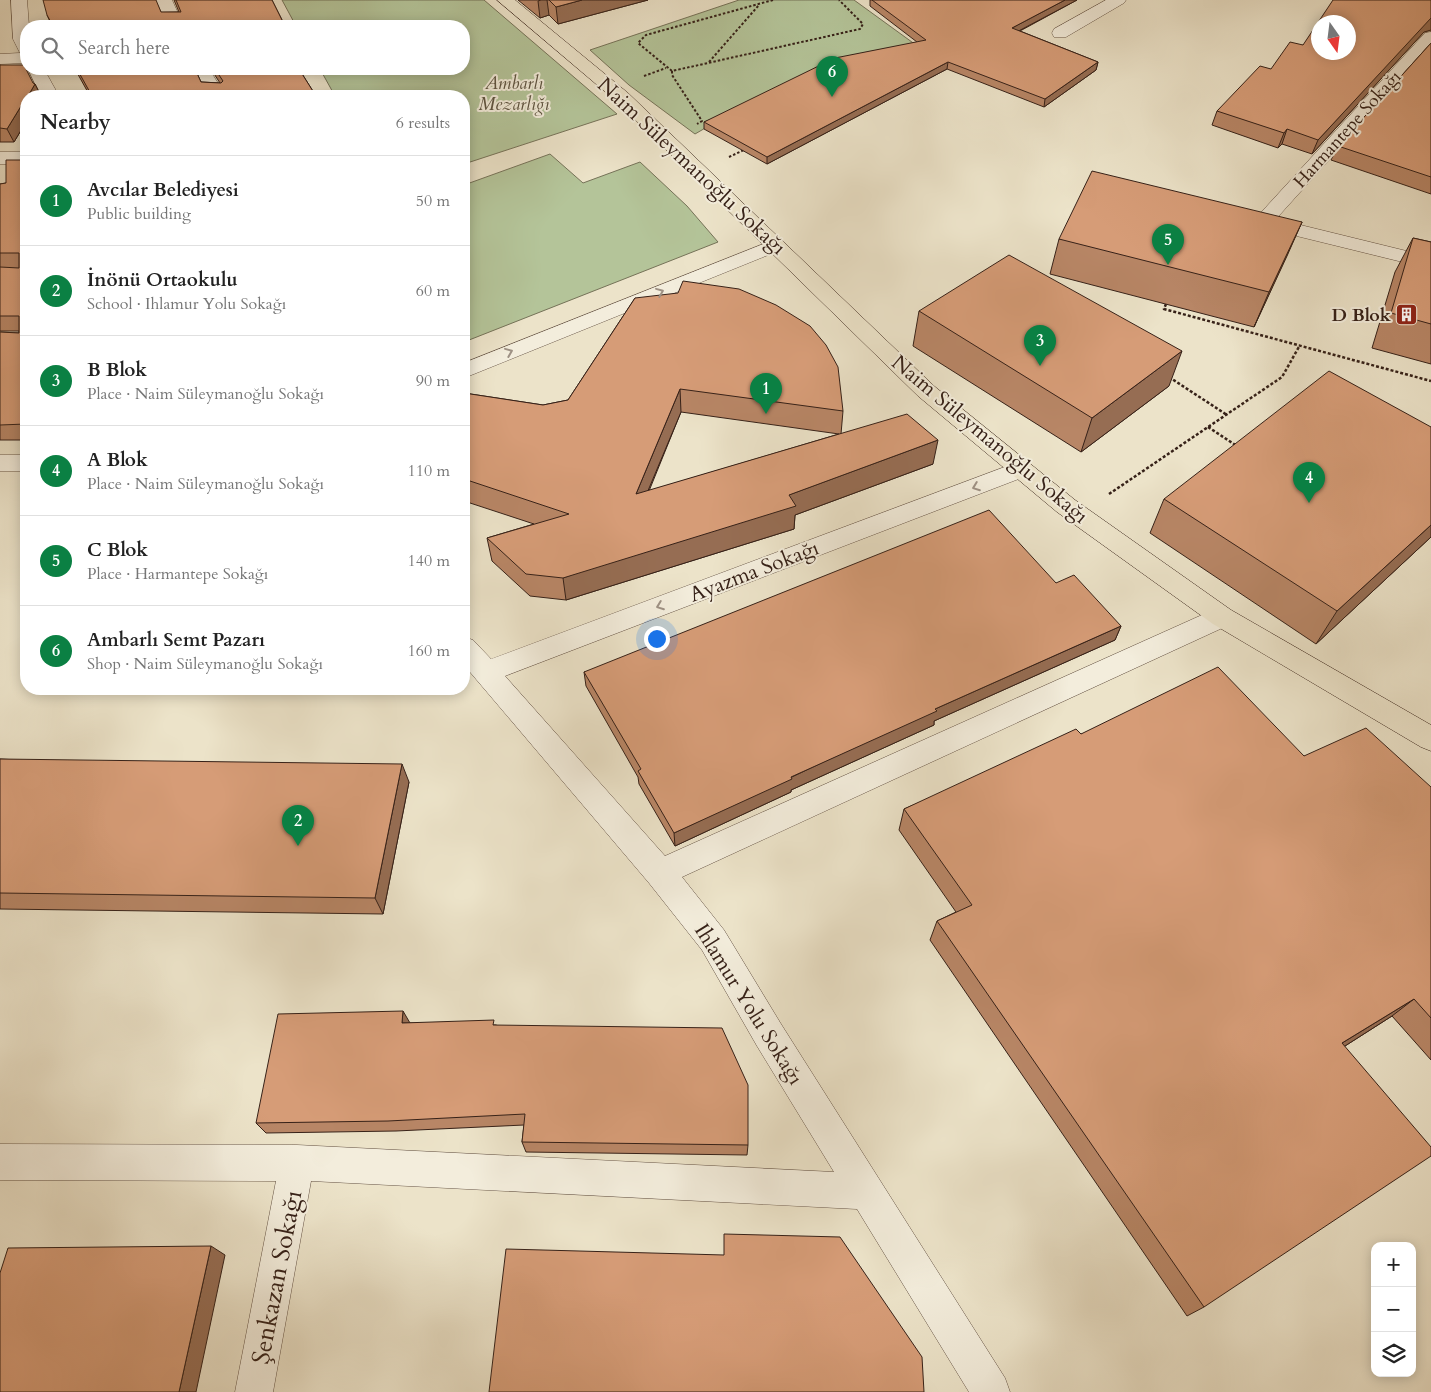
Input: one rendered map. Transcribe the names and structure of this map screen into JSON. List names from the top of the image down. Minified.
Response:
{"streets":{"main road":["Naim Süleymanoğlu Sokağı"],"street":["Harmantepe Sokağı","Ayazma Sokağı","Ihlamur Yolu Sokağı","Şenkazan Sokağı"]},"crossings":[["Naim Süleymanoğlu Sokağı","Ayazma Sokağı"],["Ayazma Sokağı","Ihlamur Yolu Sokağı"]],"parks":["Ambarlı Mezarlığı"],"places":{"building":["D Blok"]},"north":"bottom","page":{"search":"Search here","pins":["6","5","3","1","4","2"],"heading":["Nearby","6 results"],"list":[{"mark":"1","name":"Avcılar Belediyesi","note":"Public building","value":"50 m"},{"mark":"2","name":"İnönü Ortaokulu","note":"School · Ihlamur Yolu Sokağı","value":"60 m"},{"mark":"3","name":"B Blok","note":"Place · Naim Süleymanoğlu Sokağı","value":"90 m"},{"mark":"4","name":"A Blok","note":"Place · Naim Süleymanoğlu Sokağı","value":"110 m"},{"mark":"5","name":"C Blok","note":"Place · Harmantepe Sokağı","value":"140 m"},{"mark":"6","name":"Ambarlı Semt Pazarı","note":"Shop · Naim Süleymanoğlu Sokağı","value":"160 m"}],"map_buttons":["+","−"]}}
